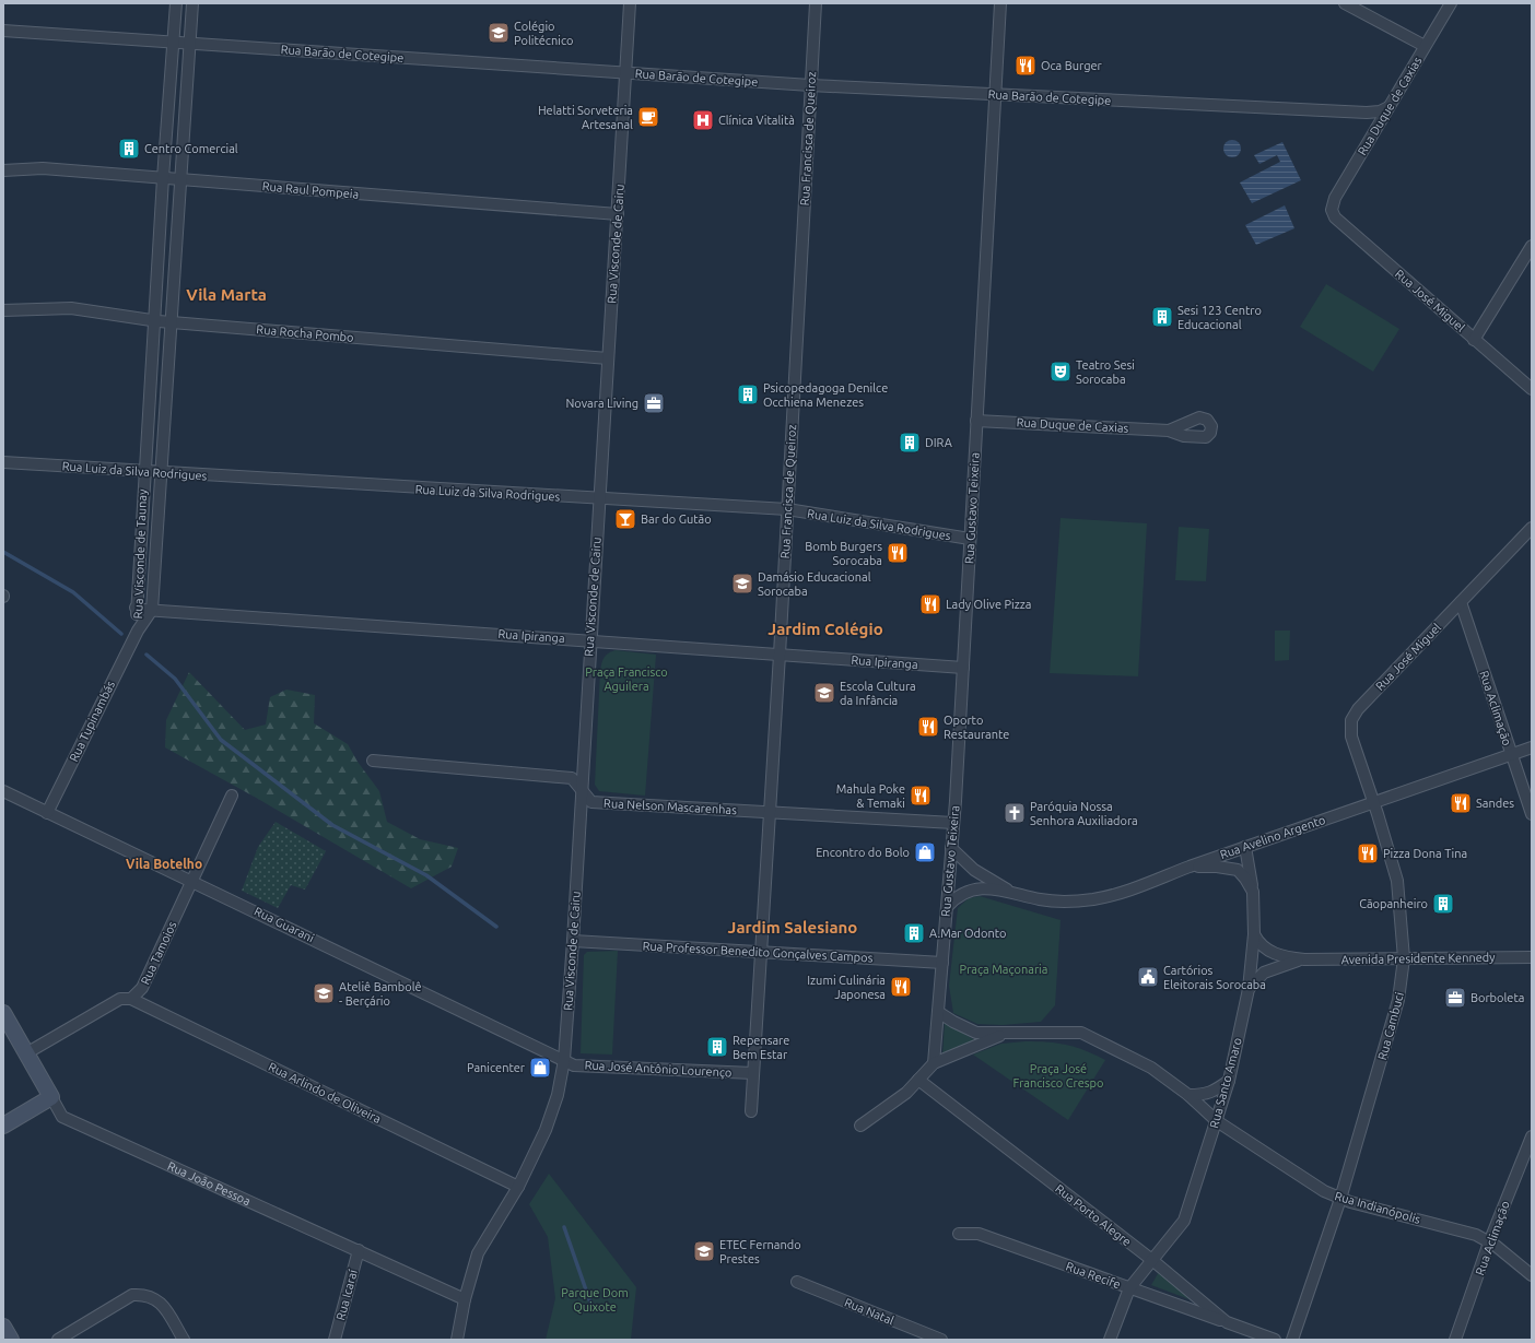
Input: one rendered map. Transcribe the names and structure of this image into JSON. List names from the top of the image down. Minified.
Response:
{"streets":{"main road":["Rua João Pessoa"],"street":["Rua Barão de Cotegipe","Rua Duque de Caxias","Rua Francisca de Queiroz","Rua Raul Pompeia","Rua Visconde de Cairu","Rua José Miguel","Rua Rocha Pombo","Rua Luiz da Silva Rodrigues","Rua Gustavo Teixeira","Rua Visconde de Taunay","Rua Ipiranga","Rua Aclimação","Rua Tupinambás","Rua Nelson Mascarenhas","Rua Avelino Argento","Rua Guarani","Rua Professor Benedito Gonçalves Campos","Rua Tamoios","Avenida Presidente Kennedy","Rua Cambuci","Rua José Antônio Lourenço","Rua Santo Amaro","Rua Arlindo de Oliveira","Rua Indianópolis","Rua Porto Alegre","Rua Recife","Rua Icaraí","Rua Natal"]},"crossings":[["Rua Barão de Cotegipe","Rua Duque de Caxias"],["Rua Barão de Cotegipe","Rua Francisca de Queiroz"],["Rua Barão de Cotegipe","Rua Visconde de Cairu"],["Rua Barão de Cotegipe","Rua Gustavo Teixeira"],["Rua Barão de Cotegipe","Rua Visconde de Taunay"],["Rua Duque de Caxias","Rua José Miguel"],["Rua Duque de Caxias","Rua Gustavo Teixeira"],["Rua Francisca de Queiroz","Rua Luiz da Silva Rodrigues"],["Rua Francisca de Queiroz","Rua Ipiranga"],["Rua Francisca de Queiroz","Rua Nelson Mascarenhas"],["Rua Francisca de Queiroz","Rua Professor Benedito Gonçalves Campos"],["Rua Francisca de Queiroz","Rua José Antônio Lourenço"],["Rua Raul Pompeia","Rua Visconde de Cairu"],["Rua Raul Pompeia","Rua Visconde de Taunay"],["Rua Visconde de Cairu","Rua Rocha Pombo"],["Rua Visconde de Cairu","Rua Luiz da Silva Rodrigues"],["Rua Visconde de Cairu","Rua Ipiranga"],["Rua Visconde de Cairu","Rua Nelson Mascarenhas"],["Rua Visconde de Cairu","Rua Guarani"],["Rua Visconde de Cairu","Rua Professor Benedito Gonçalves Campos"],["Rua Visconde de Cairu","Rua José Antônio Lourenço"],["Rua Visconde de Cairu","Rua Arlindo de Oliveira"],["Rua Visconde de Cairu","Rua João Pessoa"],["Rua José Miguel","Rua Aclimação"],["Rua José Miguel","Rua Cambuci"],["Rua Rocha Pombo","Rua Visconde de Taunay"],["Rua Luiz da Silva Rodrigues","Rua Gustavo Teixeira"],["Rua Luiz da Silva Rodrigues","Rua Visconde de Taunay"],["Rua Gustavo Teixeira","Rua Ipiranga"],["Rua Gustavo Teixeira","Rua Nelson Mascarenhas"],["Rua Gustavo Teixeira","Rua Avelino Argento"],["Rua Gustavo Teixeira","Rua Professor Benedito Gonçalves Campos"],["Rua Gustavo Teixeira","Rua Indianópolis"],["Rua Visconde de Taunay","Rua Ipiranga"],["Rua Visconde de Taunay","Rua Tupinambás"],["Rua Aclimação","Rua Avelino Argento"],["Rua Aclimação","Rua Indianópolis"],["Rua Tupinambás","Rua Guarani"],["Rua Avelino Argento","Rua Cambuci"],["Rua Avelino Argento","Rua Santo Amaro"],["Rua Guarani","Rua Tamoios"],["Rua Guarani","Rua José Antônio Lourenço"],["Rua Tamoios","Rua Arlindo de Oliveira"],["Avenida Presidente Kennedy","Rua Cambuci"],["Avenida Presidente Kennedy","Rua Santo Amaro"],["Rua Cambuci","Rua Indianópolis"],["Rua Santo Amaro","Rua Indianópolis"],["Rua Santo Amaro","Rua Porto Alegre"],["Rua Santo Amaro","Rua Recife"],["Rua João Pessoa","Rua Icaraí"],["Rua Porto Alegre","Rua Recife"]],"districts":["Vila Marta","Jardim Colégio","Vila Botelho","Jardim Salesiano"],"parks":["Praça Francisco Aguilera","Praça Maçonaria","Praça José Francisco Crespo","Parque Dom Quixote"],"places":{"school or university":["Colégio Politécnico","Damásio Educacional Sorocaba","Escola Cultura da Infância","Ateliê Bambolê - Berçário","ETEC Fernando Prestes"],"restaurant":["Oca Burger","Bomb Burgers Sorocaba","Lady Olive Pizza","Oporto Restaurante","Mahula Poke & Temaki","Sandes","Pizza Dona Tina","Izumi Culinária Japonesa"],"cafe":["Helatti Sorveteria Artesanal"],"hospital":["Clínica Vitalità"],"building":["Centro Comercial","Sesi 123 Centro Educacional","Psicopedagoga Denilce Occhiena Menezes","DIRA","Cãopanheiro","A.Mar Odonto","Repensare Bem Estar"],"theatre":["Teatro Sesi Sorocaba"],"office":["Novara Living","Borboleta"],"bar":["Bar do Gutão"],"church":["Paróquia Nossa Senhora Auxiliadora"],"shop":["Encontro do Bolo","Panicenter"],"public building":["Cartórios Eleitorais Sorocaba"]}}
